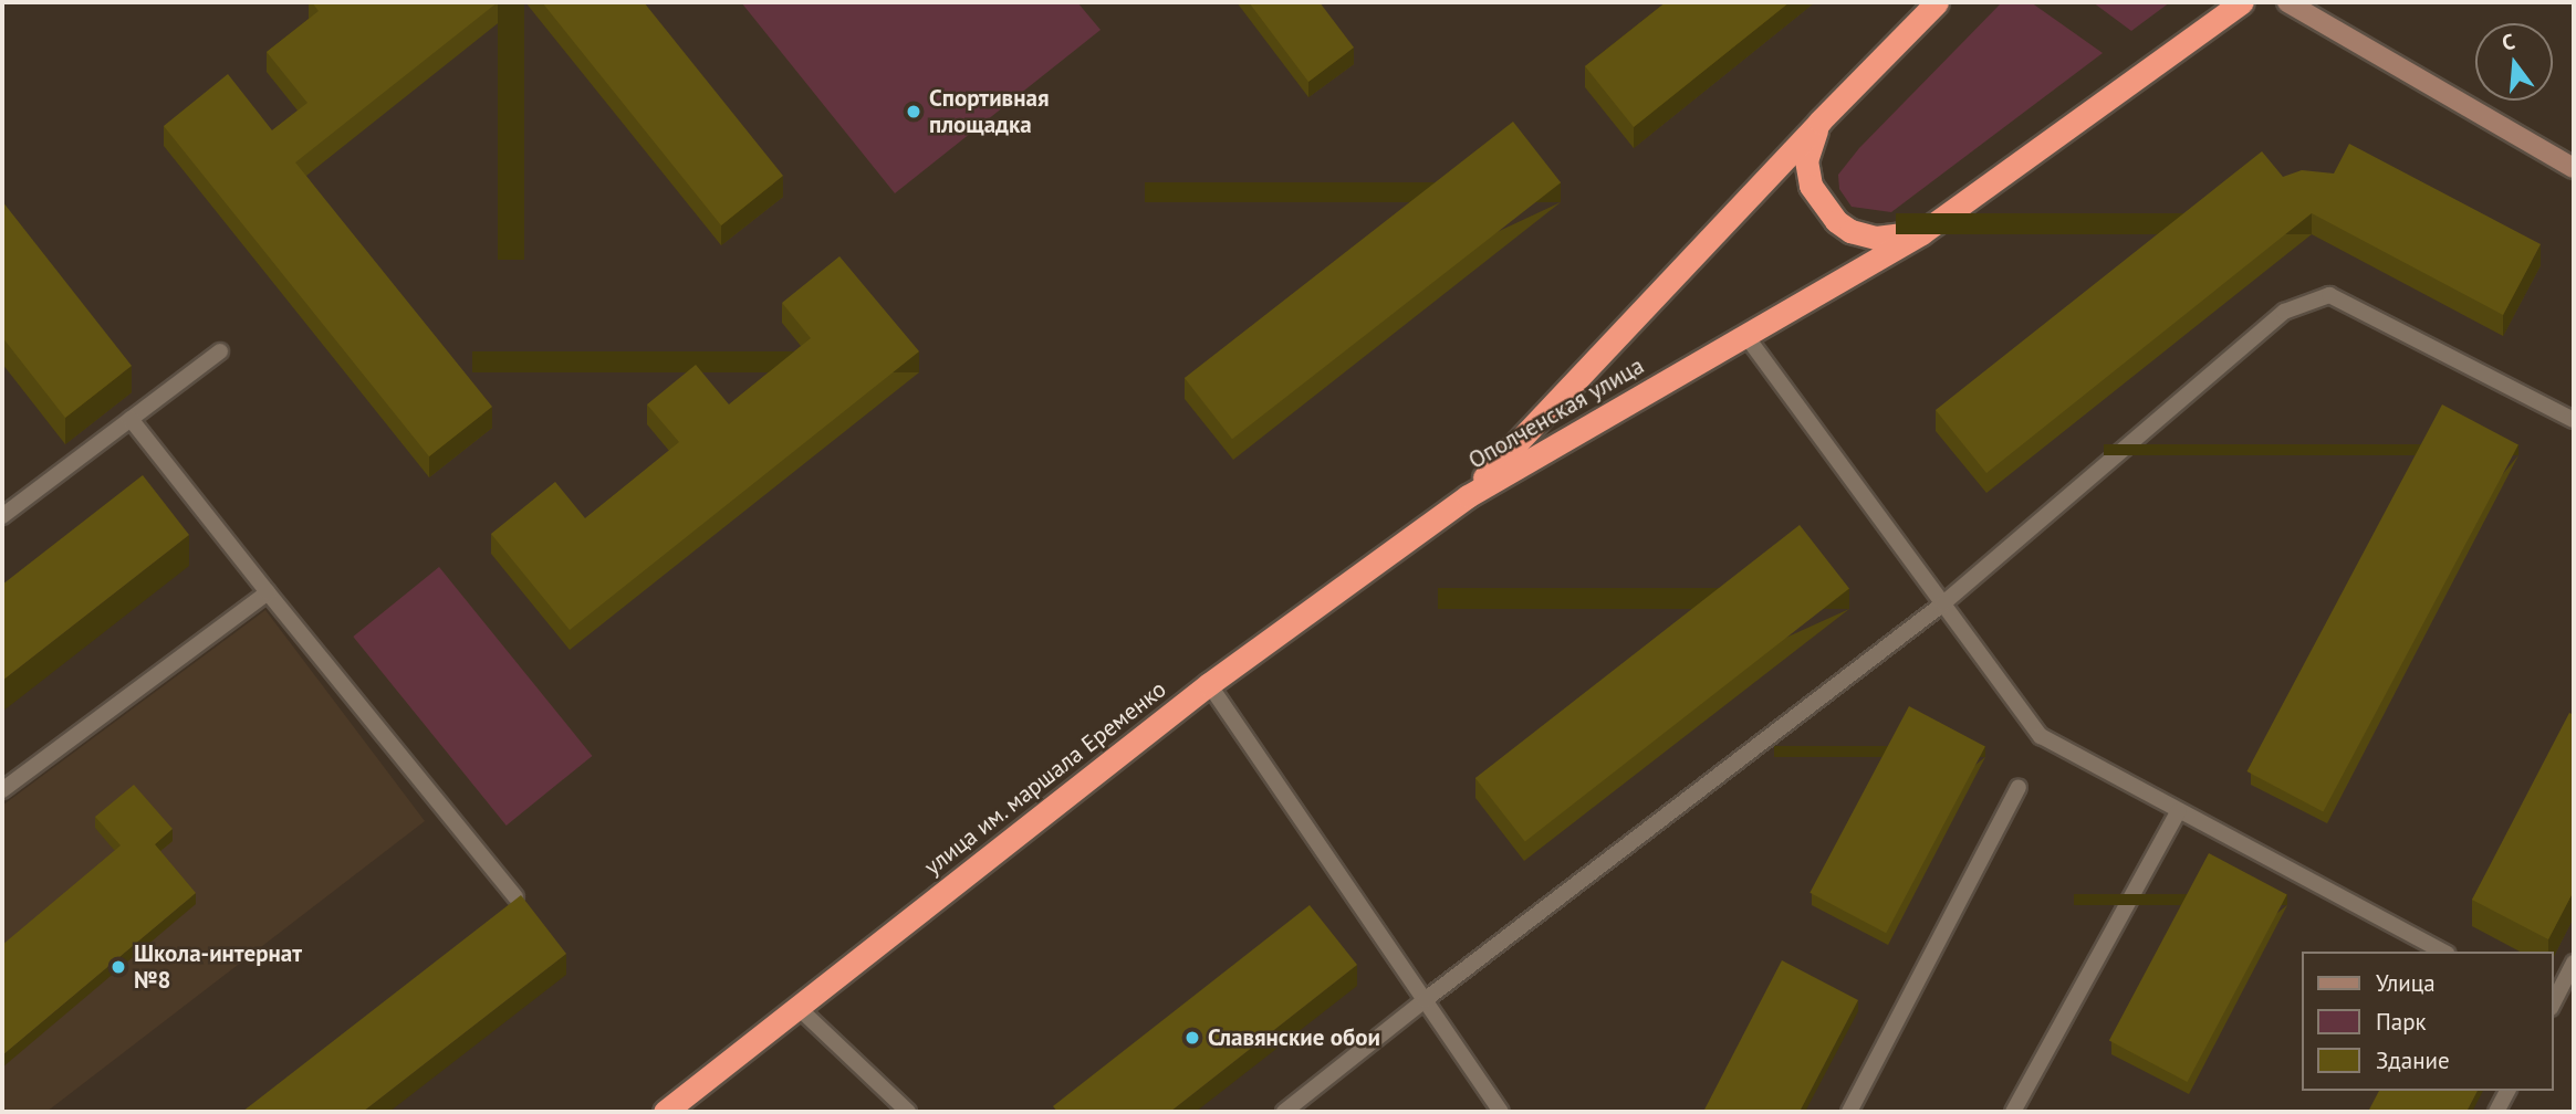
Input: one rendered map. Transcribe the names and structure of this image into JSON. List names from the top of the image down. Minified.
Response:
{"streets":{"highway":["Ополченская улица","улица им. маршала Еременко"]},"crossings":[["Ополченская улица","улица им. маршала Еременко"]],"places":["Спортивная площадка","Школа-интернат №8","Славянские обои"],"legend":["Улица","Парк","Здание"],"north":"top"}
